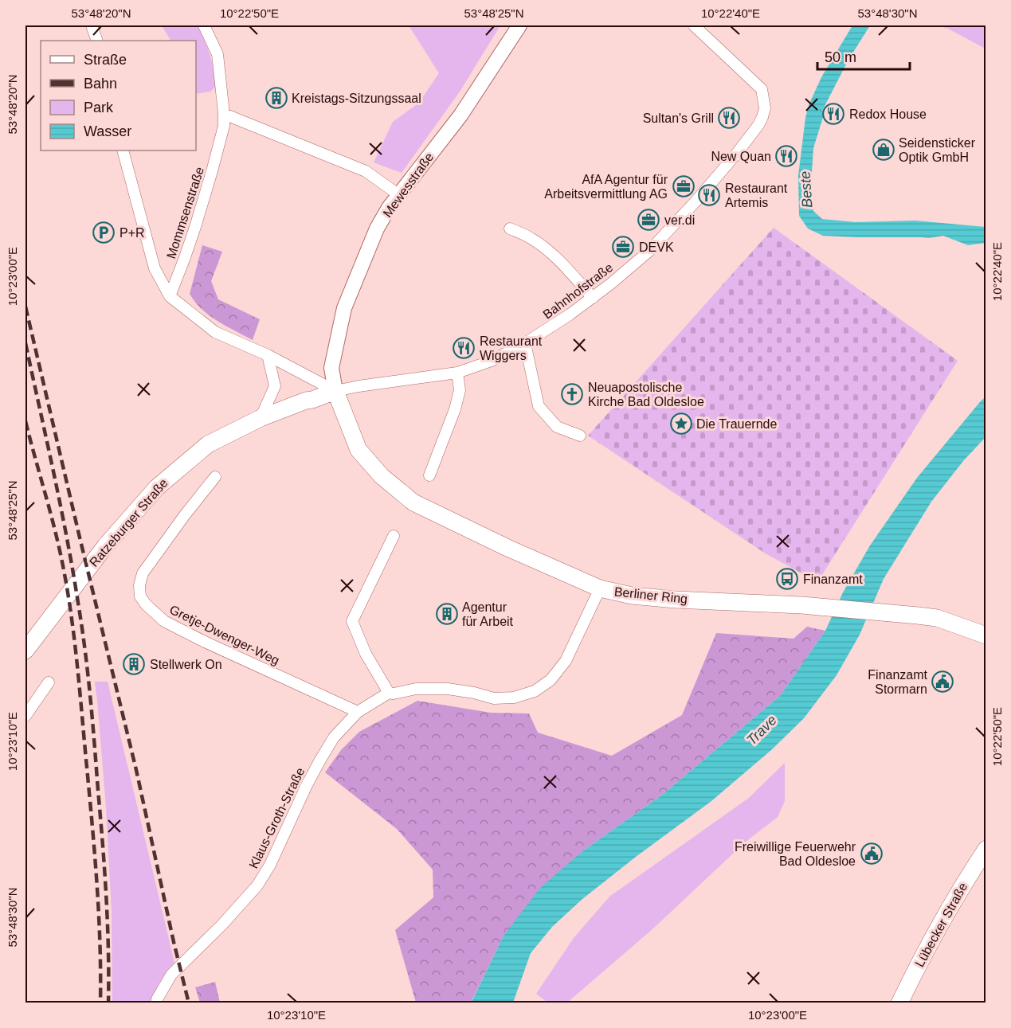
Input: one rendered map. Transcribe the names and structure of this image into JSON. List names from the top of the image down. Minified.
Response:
{"streets":{"main road":["Ratzeburger Straße","Berliner Ring","Lübecker Straße"],"street":["Mewesstraße","Mommsenstraße","Bahnhofstraße","Gretje-Dwenger-Weg","Klaus-Groth-Straße"]},"crossings":[["Mewesstraße","Bahnhofstraße"],["Mewesstraße","Ratzeburger Straße"],["Mewesstraße","Berliner Ring"],["Bahnhofstraße","Ratzeburger Straße"],["Bahnhofstraße","Berliner Ring"],["Ratzeburger Straße","Berliner Ring"],["Berliner Ring","Klaus-Groth-Straße"],["Gretje-Dwenger-Weg","Klaus-Groth-Straße"]],"water":["Beste","Trave"],"places":{"building":["Kreistags-Sitzungssaal","Agentur für Arbeit","Stellwerk On"],"restaurant":["Redox House","Sultan's Grill","New Quan","Restaurant Artemis","Restaurant Wiggers"],"shop":["Seidensticker Optik GmbH"],"office":["AfA Agentur für Arbeitsvermittlung AG","ver.di","DEVK"],"parking":["P+R"],"church":["Neuapostolische Kirche Bad Oldesloe"],"place":["Die Trauernde"],"bus stop":["Finanzamt"],"public building":["Finanzamt Stormarn","Freiwillige Feuerwehr Bad Oldesloe"]},"legend":["Straße","Bahn","Park","Wasser"],"scale_bar":"50 m","coordinates":["53°48'20\"N","10°22'50\"E","53°48'25\"N","10°22'40\"E","53°48'30\"N","10°23'00\"E","10°23'10\"E"]}
